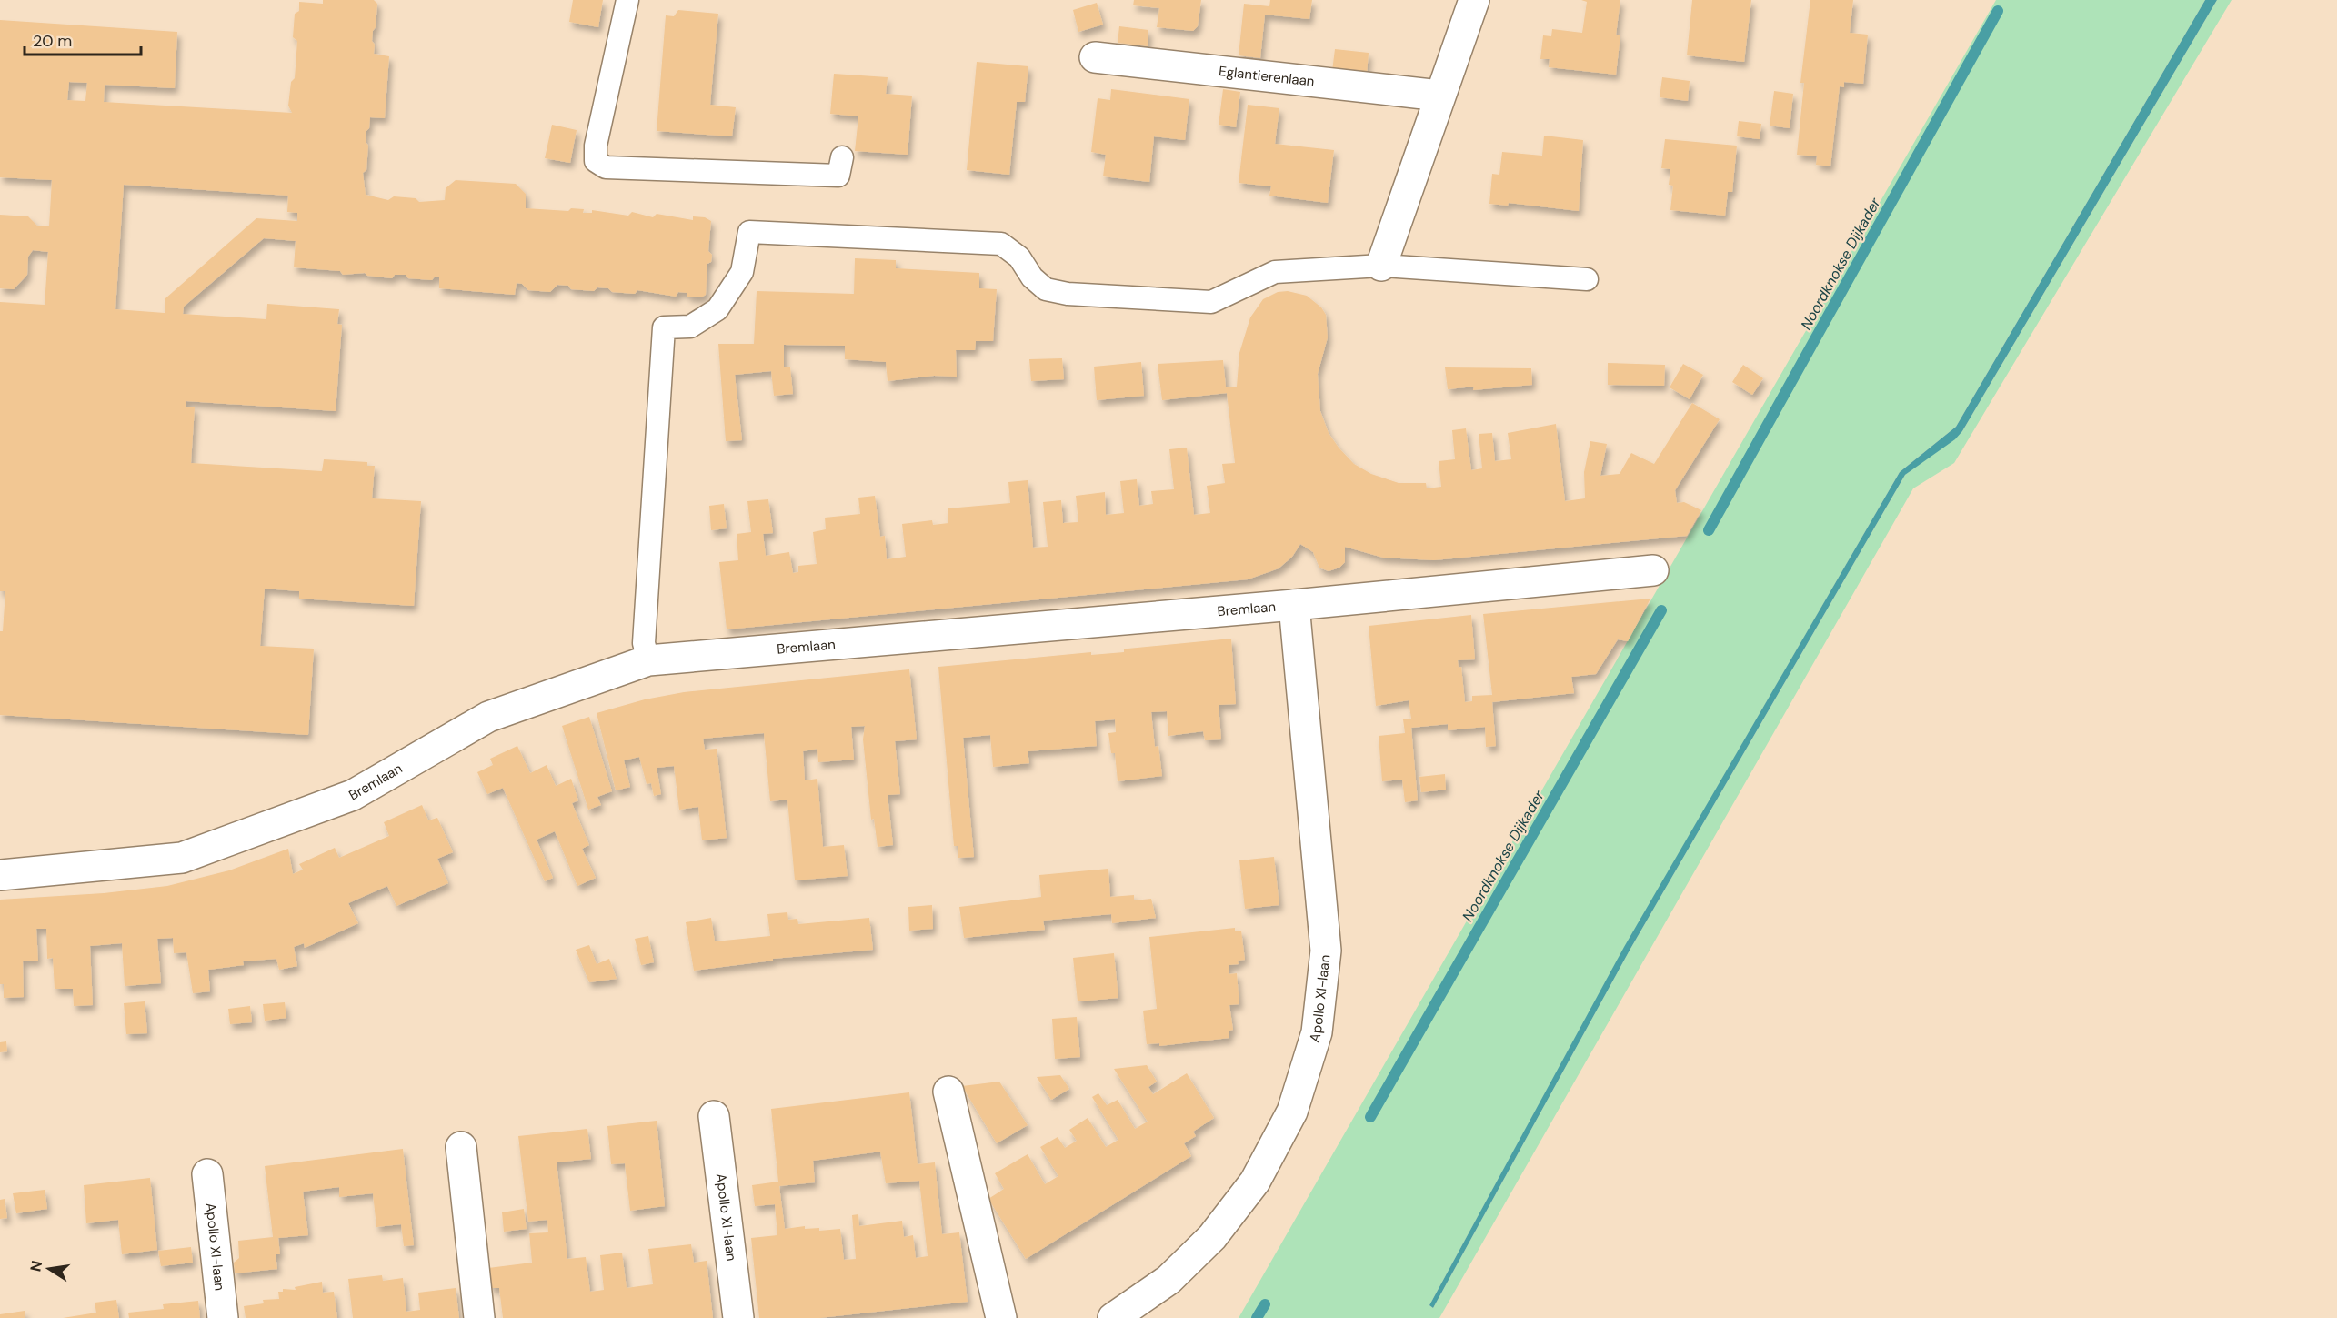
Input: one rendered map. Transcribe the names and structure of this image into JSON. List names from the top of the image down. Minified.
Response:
{"streets":{"street":["Eglantierenlaan","Bremlaan","Apollo XI-laan"]},"crossings":[["Bremlaan","Apollo XI-laan"]],"water":["Noordknokse Dijkader"],"scale_bar":"20 m","north":"left"}
